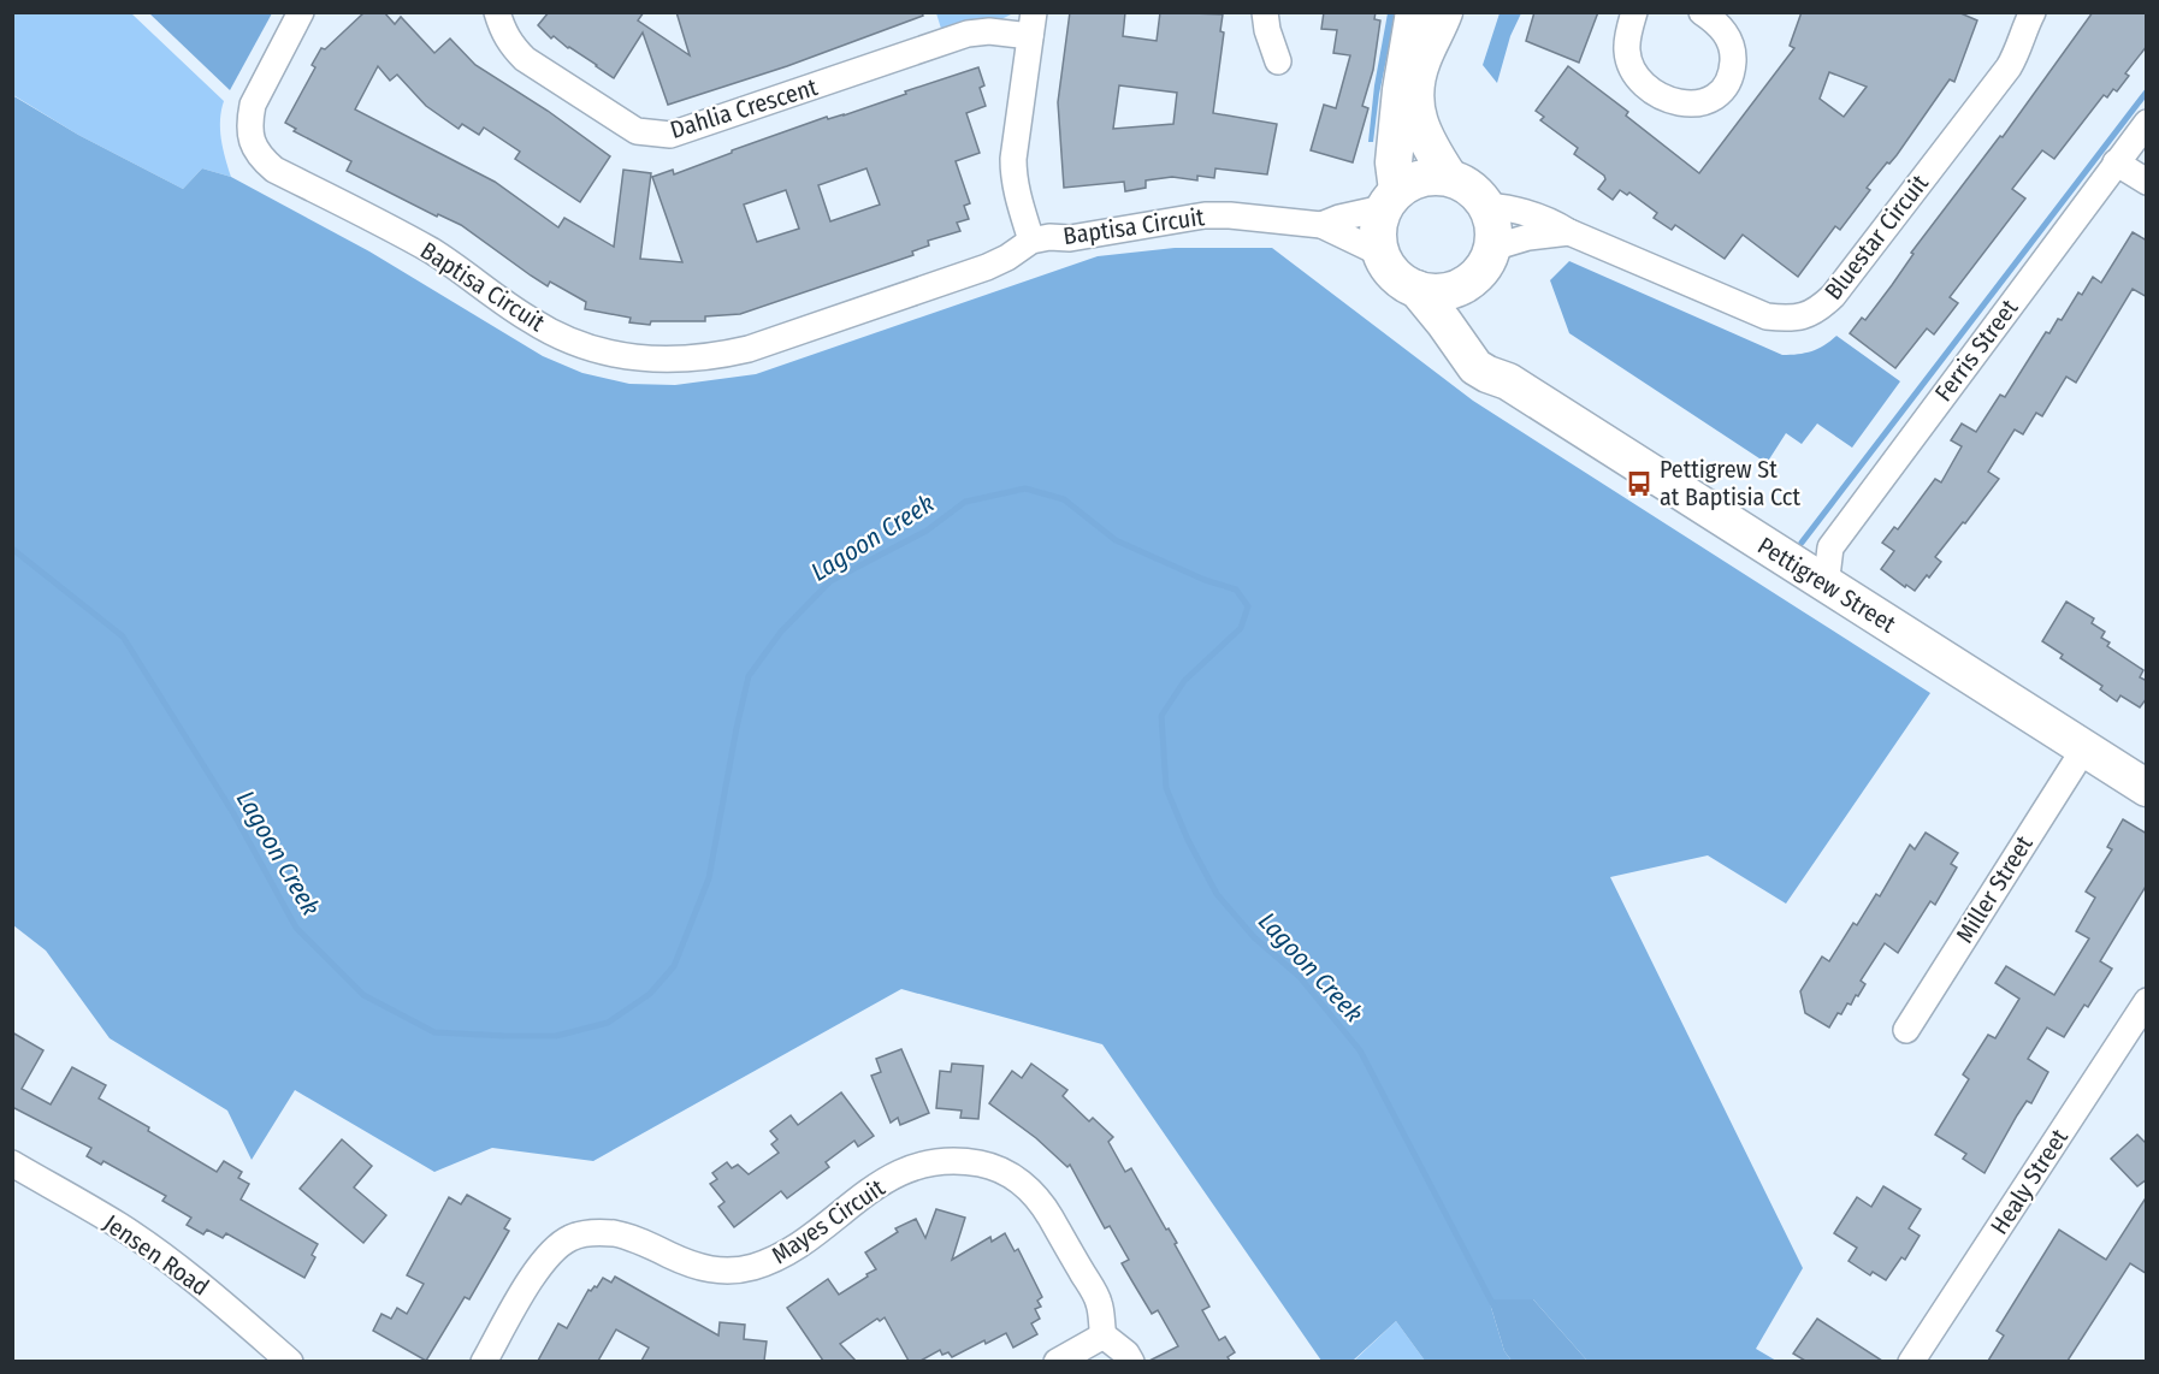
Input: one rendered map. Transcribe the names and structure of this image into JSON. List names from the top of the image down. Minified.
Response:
{"streets":{"main road":["Pettigrew Street"],"street":["Dahlia Crescent","Baptisa Circuit","Bluestar Circuit","Ferris Street","Miller Street","Healy Street","Mayes Circuit","Jensen Road"]},"crossings":[["Dahlia Crescent","Baptisa Circuit"],["Baptisa Circuit","Bluestar Circuit"],["Baptisa Circuit","Pettigrew Street"],["Bluestar Circuit","Pettigrew Street"],["Ferris Street","Pettigrew Street"],["Pettigrew Street","Miller Street"]],"water":["Lagoon Creek"],"places":{"bus stop":["Pettigrew St at Baptisia Cct"]}}
